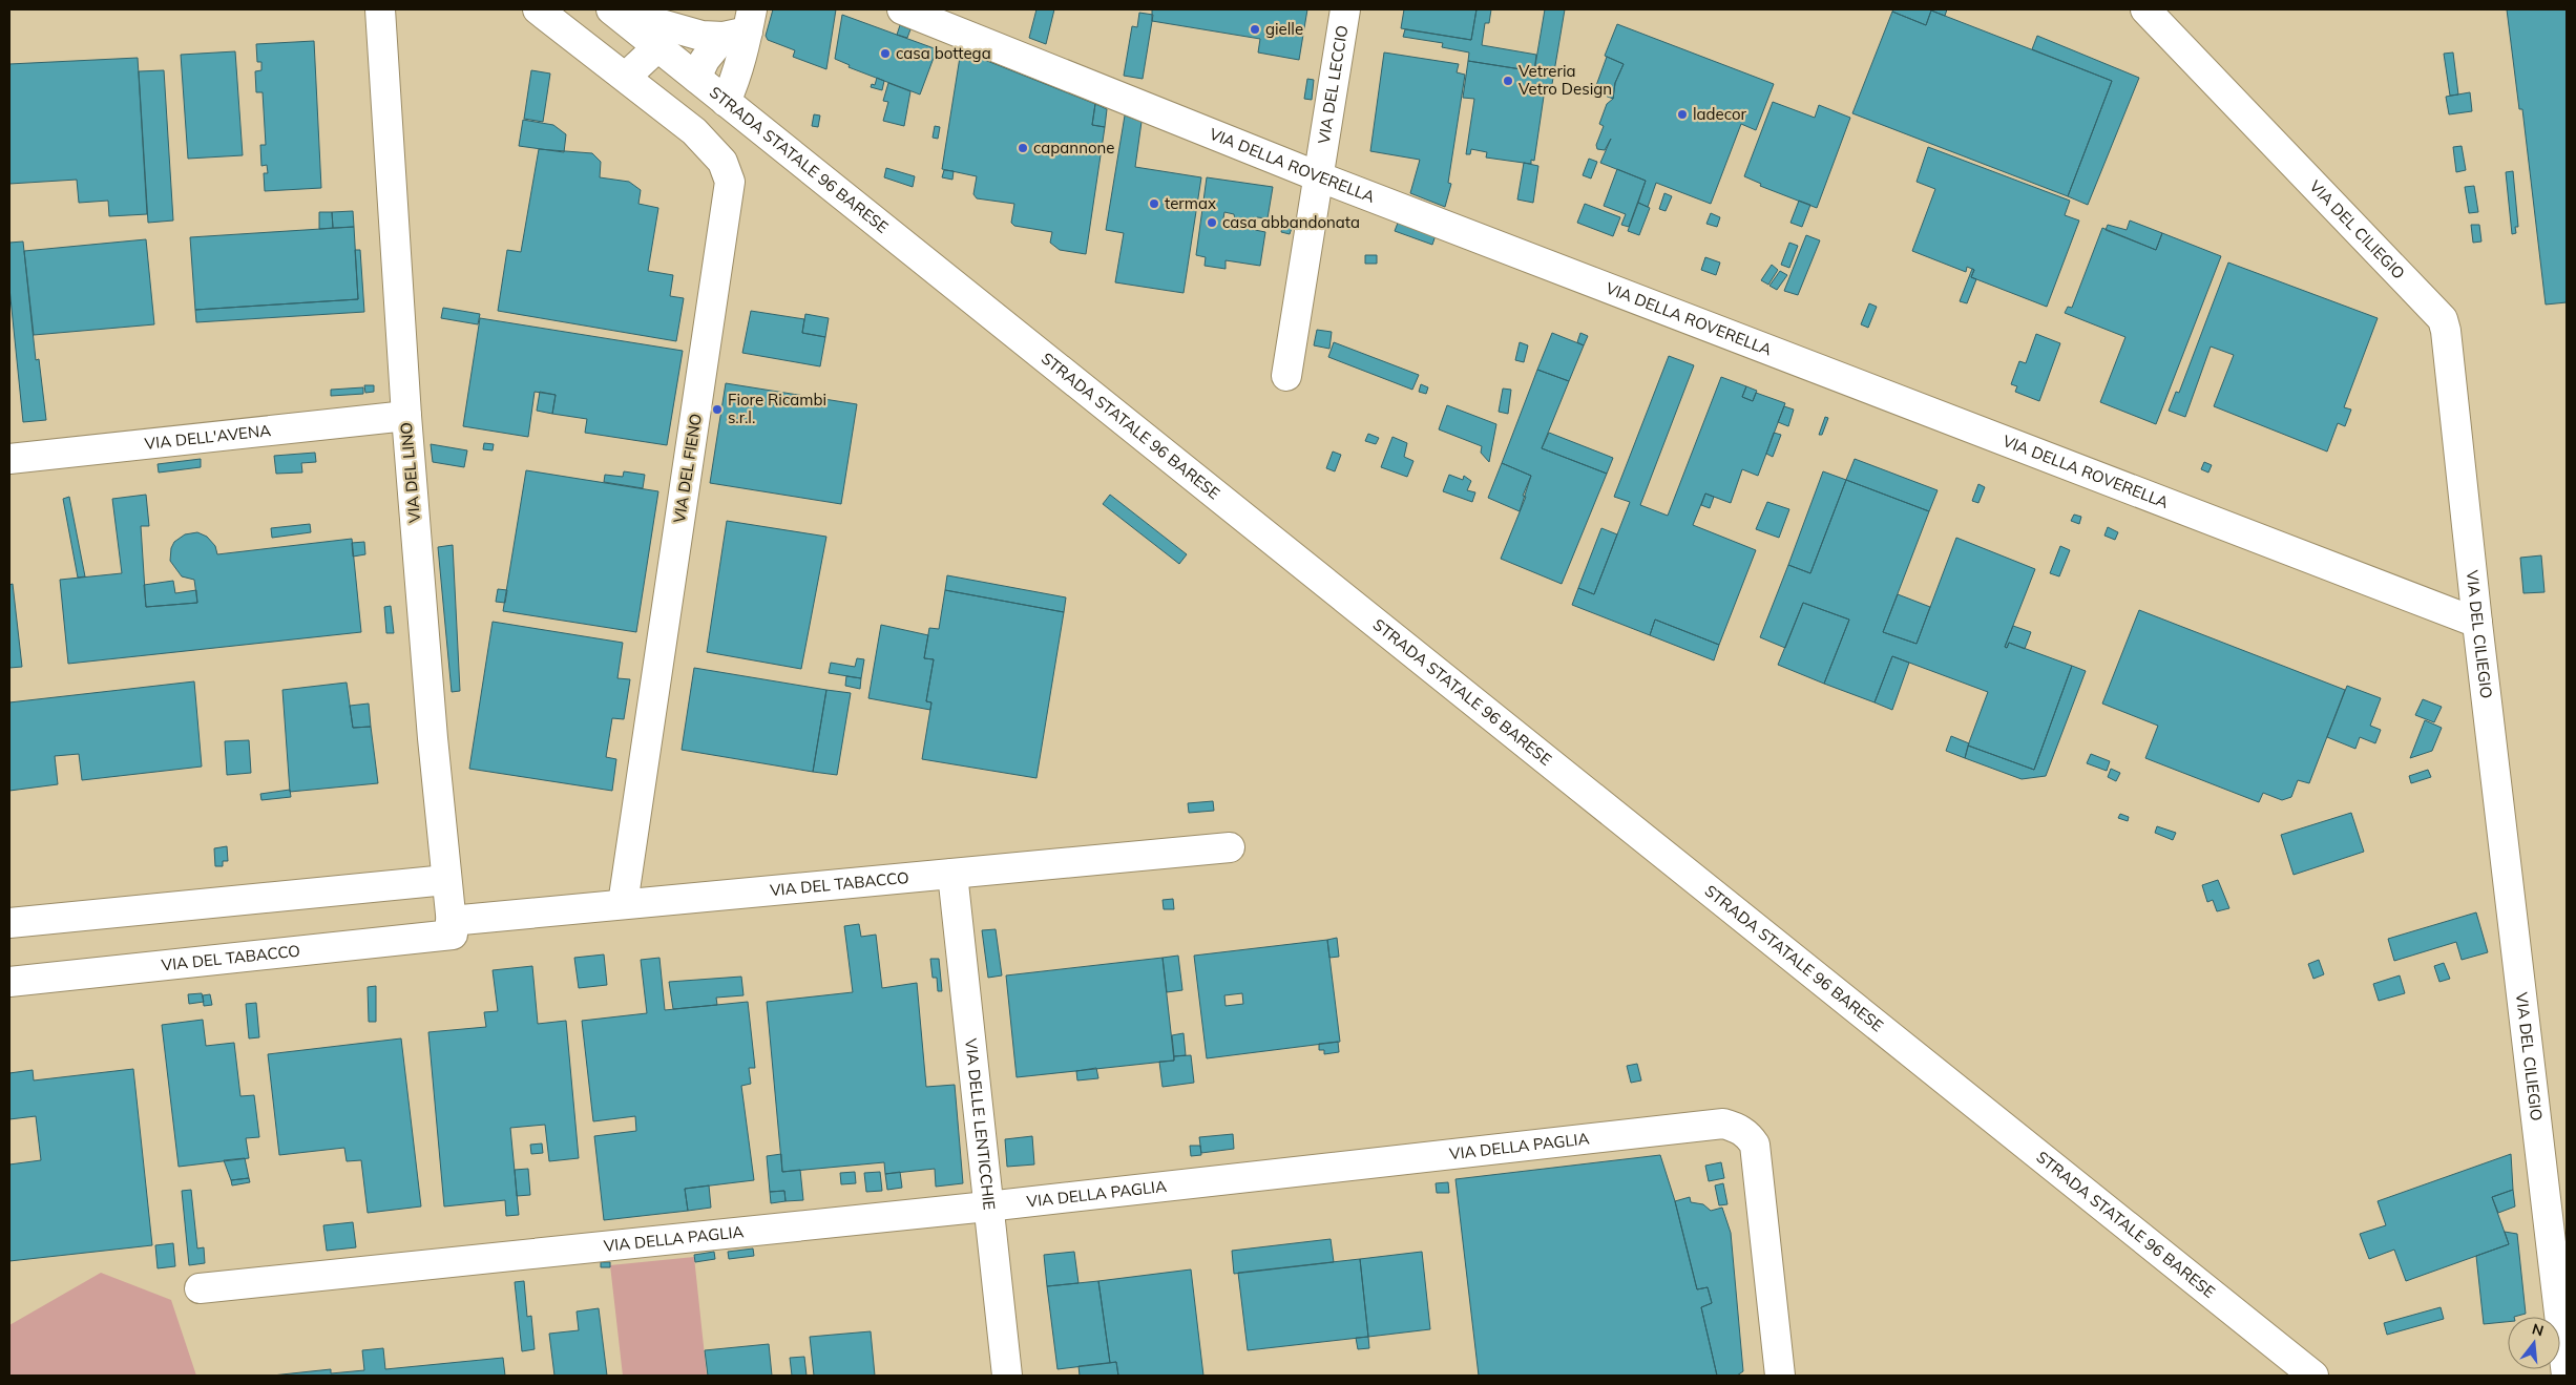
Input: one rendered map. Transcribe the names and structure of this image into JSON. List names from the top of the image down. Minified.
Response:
{"streets":{"street":["VIA DEL LECCIO","STRADA STATALE 96 BARESE","VIA DELLA ROVERELLA","VIA DEL CILIEGIO","VIA DELL'AVENA","VIA DEL FIENO","VIA DEL LINO","VIA DEL TABACCO","VIA DELLE LENTICCHIE","VIA DELLA PAGLIA"]},"crossings":[["VIA DEL LECCIO","VIA DELLA ROVERELLA"],["VIA DELLA ROVERELLA","VIA DEL CILIEGIO"],["VIA DELL'AVENA","VIA DEL LINO"],["VIA DEL FIENO","VIA DEL TABACCO"],["VIA DEL LINO","VIA DEL TABACCO"],["VIA DEL TABACCO","VIA DELLE LENTICCHIE"],["VIA DELLE LENTICCHIE","VIA DELLA PAGLIA"]],"places":["gielle","casa bottega","Vetreria Vetro Design","ladecor","capannone","termax","casa abbandonata","Fiore Ricambi s.r.l."],"north":"top"}
